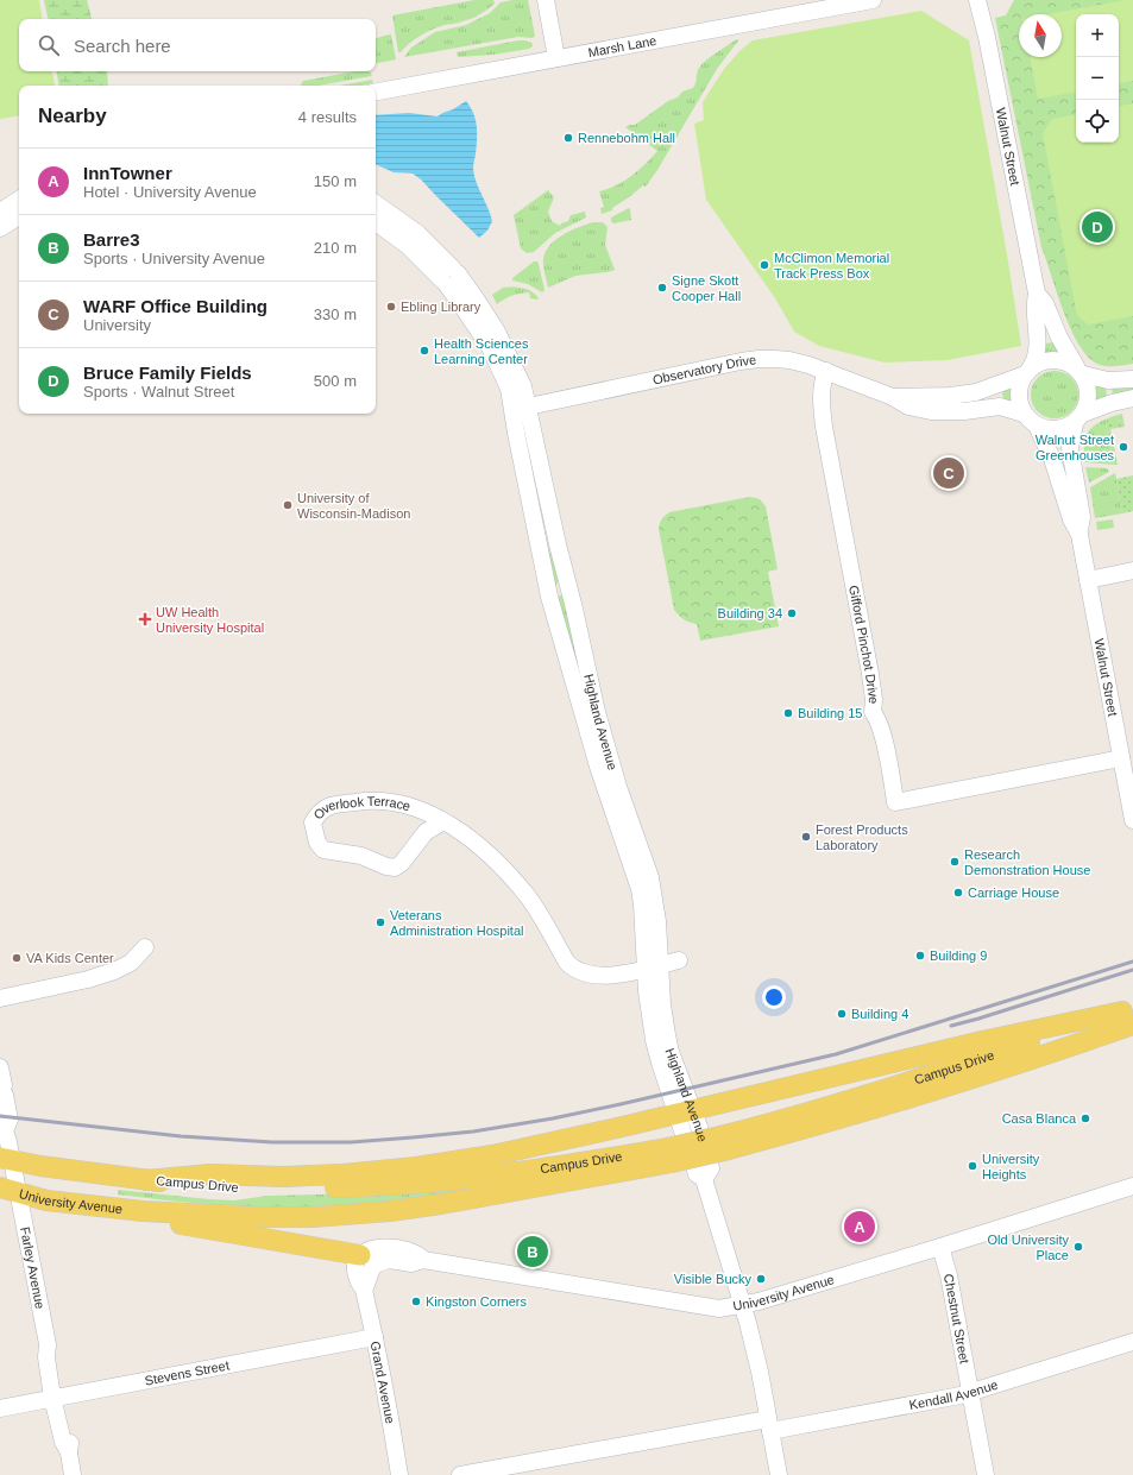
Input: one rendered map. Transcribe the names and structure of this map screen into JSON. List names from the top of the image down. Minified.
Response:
{"streets":{"main road":["Campus Drive","University Avenue"],"street":["Marsh Lane","Walnut Street","Observatory Drive","Gifford Pinchot Drive","Highland Avenue","Overlook Terrace","Farley Avenue","Chestnut Street","Stevens Street","Grand Avenue","Kendall Avenue"]},"crossings":[["Walnut Street","Observatory Drive"],["Walnut Street","Gifford Pinchot Drive"],["Observatory Drive","Gifford Pinchot Drive"],["Observatory Drive","Highland Avenue"],["Highland Avenue","Overlook Terrace"],["Highland Avenue","University Avenue"],["Highland Avenue","Kendall Avenue"],["Campus Drive","University Avenue"],["Campus Drive","Farley Avenue"],["University Avenue","Farley Avenue"],["University Avenue","Chestnut Street"],["Farley Avenue","Stevens Street"],["Chestnut Street","Kendall Avenue"],["Stevens Street","Grand Avenue"]],"places":{"other":["Rennebohm Hall","McClimon Memorial Track Press Box","Signe Skott Cooper Hall","Ebling Library","Health Sciences Learning Center","Walnut Street Greenhouses","University of Wisconsin-Madison","Building 34","Building 15","Forest Products Laboratory","Research Demonstration House","Carriage House","Veterans Administration Hospital","Building 9","VA Kids Center","Building 4","Casa Blanca","University Heights","Old University Place","Visible Bucky","Kingston Corners"],"health":["UW Health University Hospital"]},"north":"top","page":{"map_buttons":["+","−"],"search":"Search here","heading":["Nearby","4 results"],"list":[{"mark":"A","name":"InnTowner","note":"Hotel · University Avenue","value":"150 m"},{"mark":"B","name":"Barre3","note":"Sports · University Avenue","value":"210 m"},{"mark":"C","name":"WARF Office Building","note":"University","value":"330 m"},{"mark":"D","name":"Bruce Family Fields","note":"Sports · Walnut Street","value":"500 m"}],"pins":["D","C","A","B"]}}
